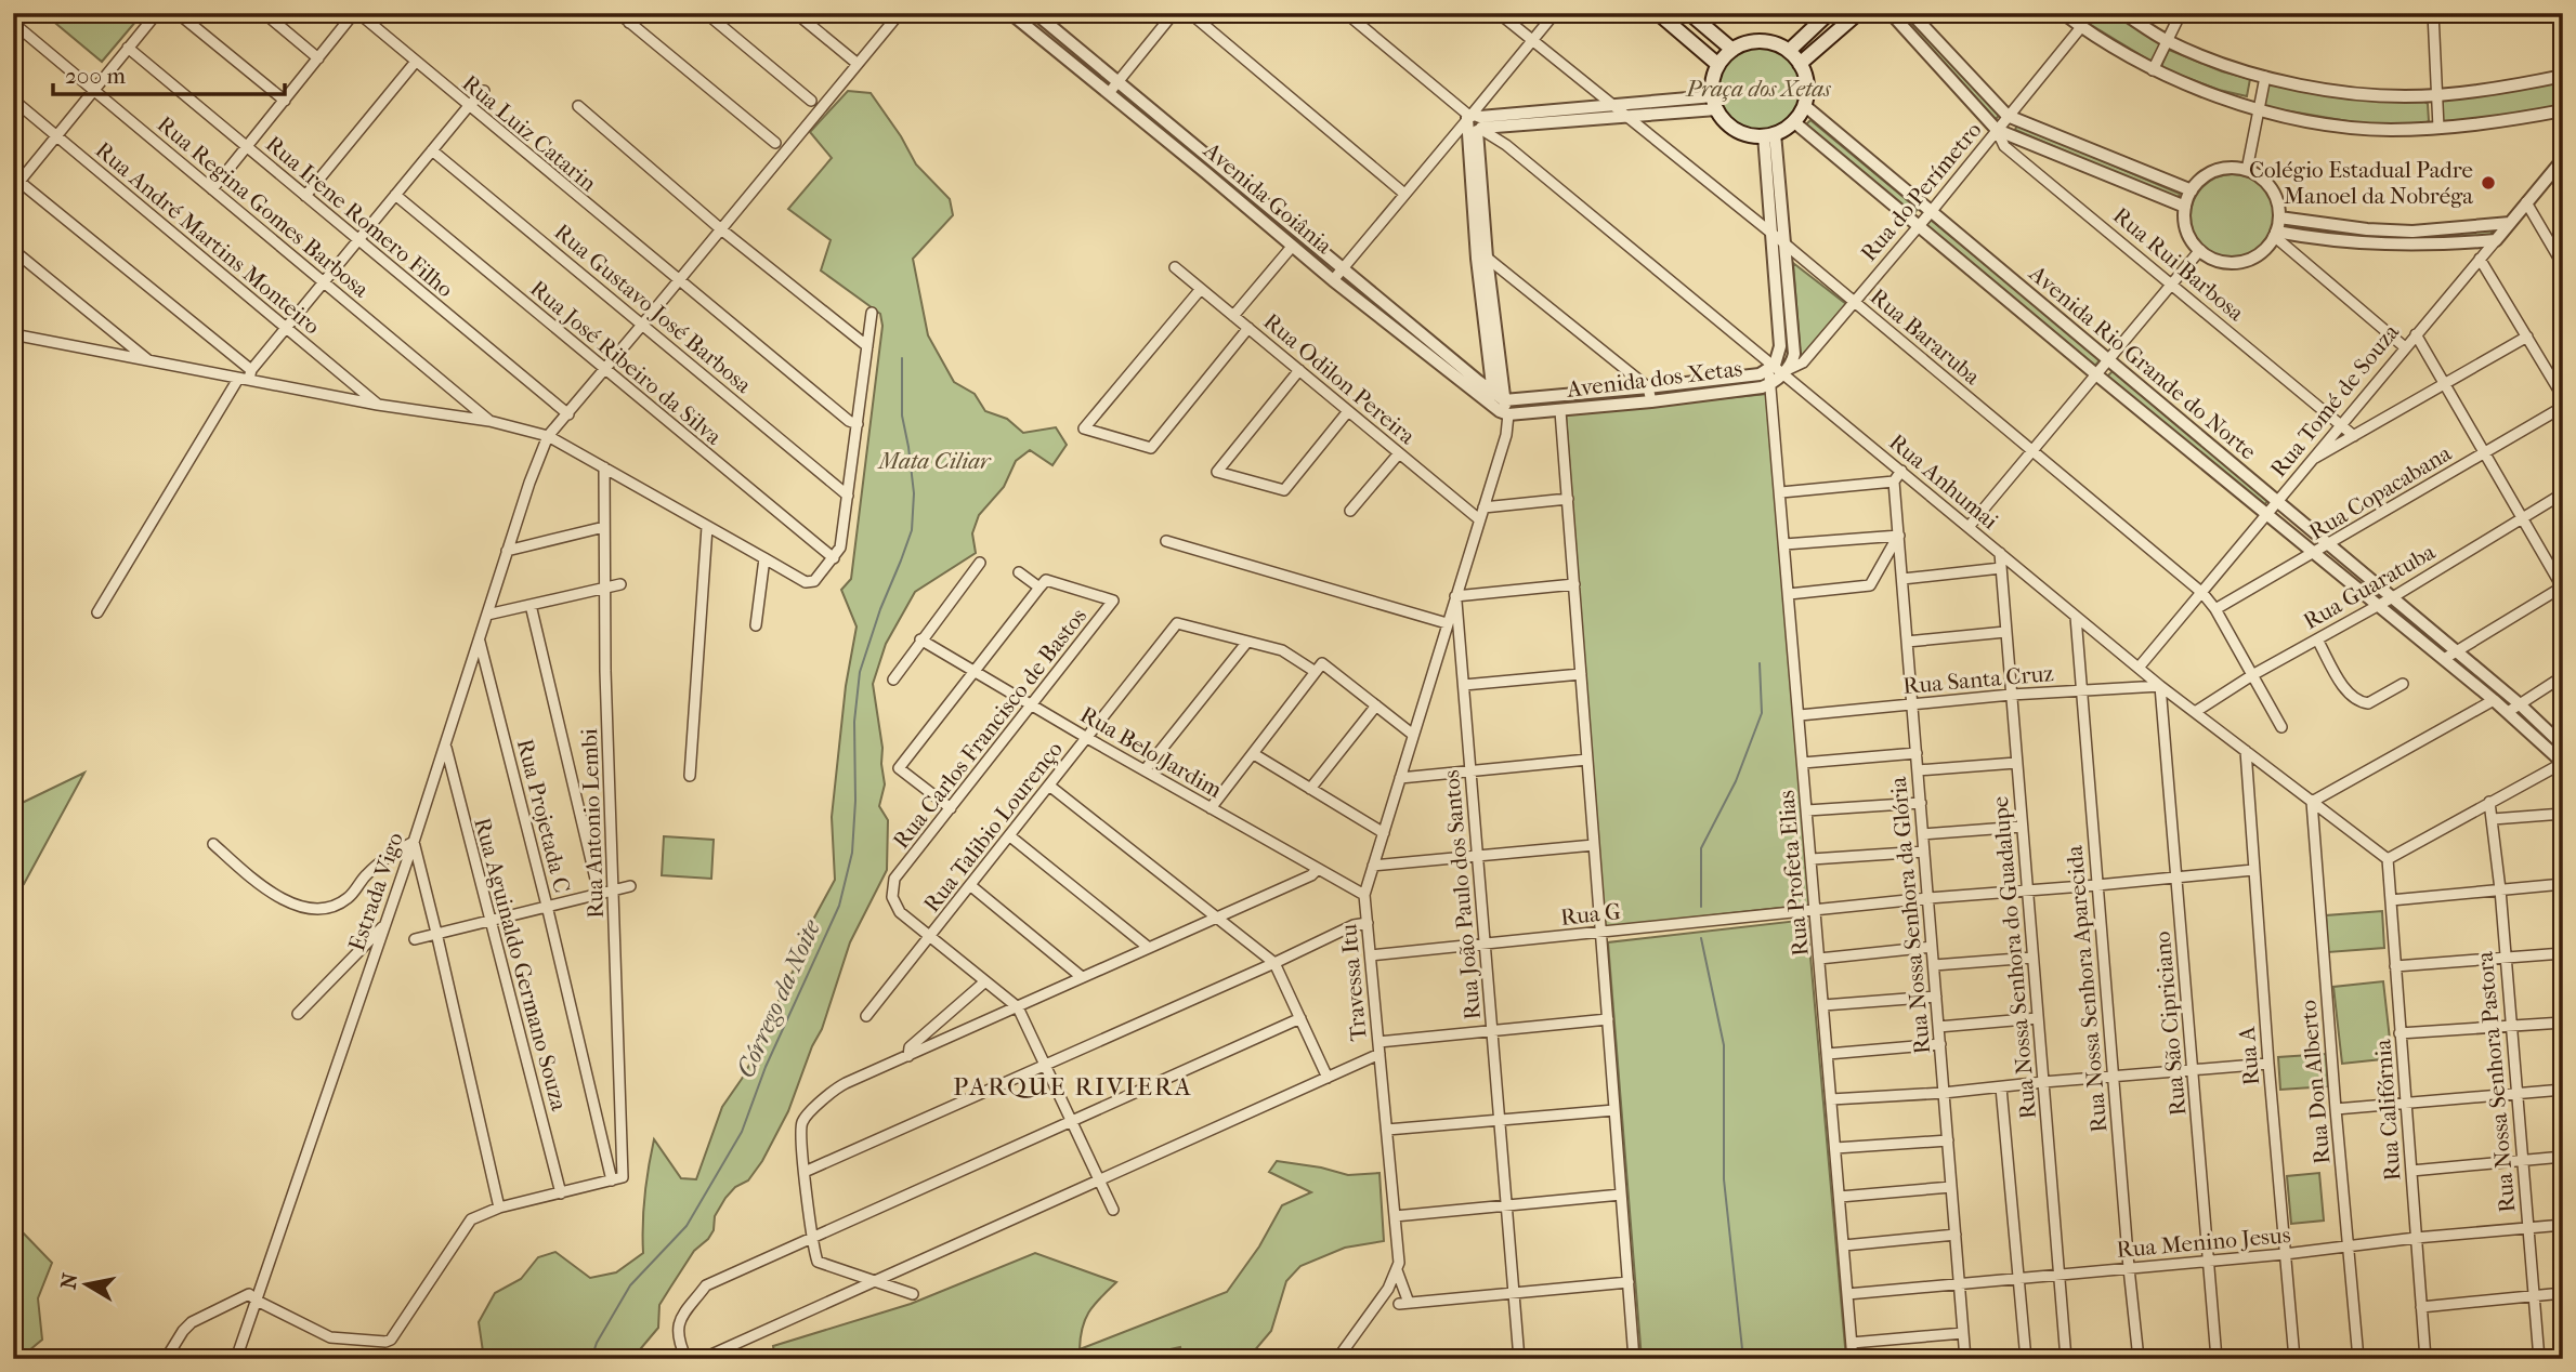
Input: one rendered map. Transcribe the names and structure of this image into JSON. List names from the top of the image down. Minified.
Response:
{"streets":{"street":["Rua Luiz Catarin","Rua do Perímetro","Avenida Goiânia","Rua Regina Gomes Barbosa","Rua Irene Romero Filho","Rua André Martins Monteiro","Rua Rui Barbosa","Rua Gustavo José Barbosa","Rua Bararuba","Rua José Ribeiro da Silva","Avenida Rio Grande do Norte","Rua Odilon Pereira","Avenida dos Xetas","Rua Tomé de Souza","Rua Anhumai","Rua Copacabana","Rua Guaratuba","Rua Santa Cruz","Rua Carlos Francisco de Bastos","Rua Belo Jardim","Rua Projetada C","Rua Antonio Lembi","Rua Talibio Lourenço","Rua Profeta Elias","Estrada Vigo","Rua João Paulo dos Santos","Rua G","Rua Nossa Senhora da Glória","Rua Nossa Senhora do Guadalupe","Rua Aguinaldo Germano Souza","Travessa Itu","Rua Nossa Senhora Aparecida","Rua São Cipriciano","Rua A","Rua Don Alberto","Rua Nossa Senhora Pastora","Rua Califórnia","Rua Menino Jesus"]},"crossings":[["Rua do Perímetro","Rua Rui Barbosa"],["Rua do Perímetro","Rua Bararuba"],["Rua do Perímetro","Avenida Rio Grande do Norte"],["Rua do Perímetro","Avenida dos Xetas"],["Rua do Perímetro","Rua Anhumai"],["Avenida Goiânia","Avenida dos Xetas"],["Avenida Goiânia","Rua João Paulo dos Santos"],["Rua Rui Barbosa","Rua Tomé de Souza"],["Rua Bararuba","Avenida dos Xetas"],["Rua Bararuba","Rua Tomé de Souza"],["Rua Bararuba","Rua Copacabana"],["Rua Bararuba","Rua Guaratuba"],["Avenida Rio Grande do Norte","Avenida dos Xetas"],["Avenida Rio Grande do Norte","Rua Tomé de Souza"],["Avenida Rio Grande do Norte","Rua Copacabana"],["Avenida Rio Grande do Norte","Rua Guaratuba"],["Rua Odilon Pereira","Rua João Paulo dos Santos"],["Avenida dos Xetas","Rua Anhumai"],["Avenida dos Xetas","Rua Profeta Elias"],["Avenida dos Xetas","Rua João Paulo dos Santos"],["Rua Tomé de Souza","Rua Anhumai"],["Rua Anhumai","Rua Guaratuba"],["Rua Anhumai","Rua Santa Cruz"],["Rua Anhumai","Rua Nossa Senhora do Guadalupe"],["Rua Anhumai","Rua Nossa Senhora Aparecida"],["Rua Anhumai","Rua São Cipriciano"],["Rua Anhumai","Rua A"],["Rua Anhumai","Rua Don Alberto"],["Rua Anhumai","Rua Califórnia"],["Rua Santa Cruz","Rua Profeta Elias"],["Rua Santa Cruz","Rua Nossa Senhora da Glória"],["Rua Santa Cruz","Rua Nossa Senhora do Guadalupe"],["Rua Santa Cruz","Rua Nossa Senhora Aparecida"],["Rua Santa Cruz","Rua São Cipriciano"],["Rua Carlos Francisco de Bastos","Rua Belo Jardim"],["Rua Carlos Francisco de Bastos","Rua Talibio Lourenço"],["Rua Belo Jardim","Rua Talibio Lourenço"],["Rua Belo Jardim","Travessa Itu"],["Rua Projetada C","Rua Antonio Lembi"],["Rua Projetada C","Estrada Vigo"],["Rua Profeta Elias","Rua G"],["Rua Profeta Elias","Rua Menino Jesus"],["Estrada Vigo","Rua Aguinaldo Germano Souza"],["Rua João Paulo dos Santos","Rua G"],["Rua João Paulo dos Santos","Travessa Itu"],["Rua G","Rua Nossa Senhora da Glória"],["Rua G","Rua Nossa Senhora do Guadalupe"],["Rua G","Travessa Itu"],["Rua G","Rua Nossa Senhora Aparecida"],["Rua G","Rua São Cipriciano"],["Rua G","Rua A"],["Rua Nossa Senhora da Glória","Rua Menino Jesus"],["Rua Nossa Senhora do Guadalupe","Rua Menino Jesus"],["Rua Nossa Senhora Aparecida","Rua Menino Jesus"],["Rua São Cipriciano","Rua Menino Jesus"],["Rua A","Rua Menino Jesus"],["Rua Don Alberto","Rua Menino Jesus"],["Rua Nossa Senhora Pastora","Rua Menino Jesus"],["Rua Califórnia","Rua Menino Jesus"]],"districts":["PARQUE RIVIERA"],"water":["Córrego da Noite"],"parks":["Praça dos Xetas","Mata Ciliar"],"places":["Colégio Estadual Padre Manoel da Nobréga"],"scale_bar":"200 m","north":"left"}
